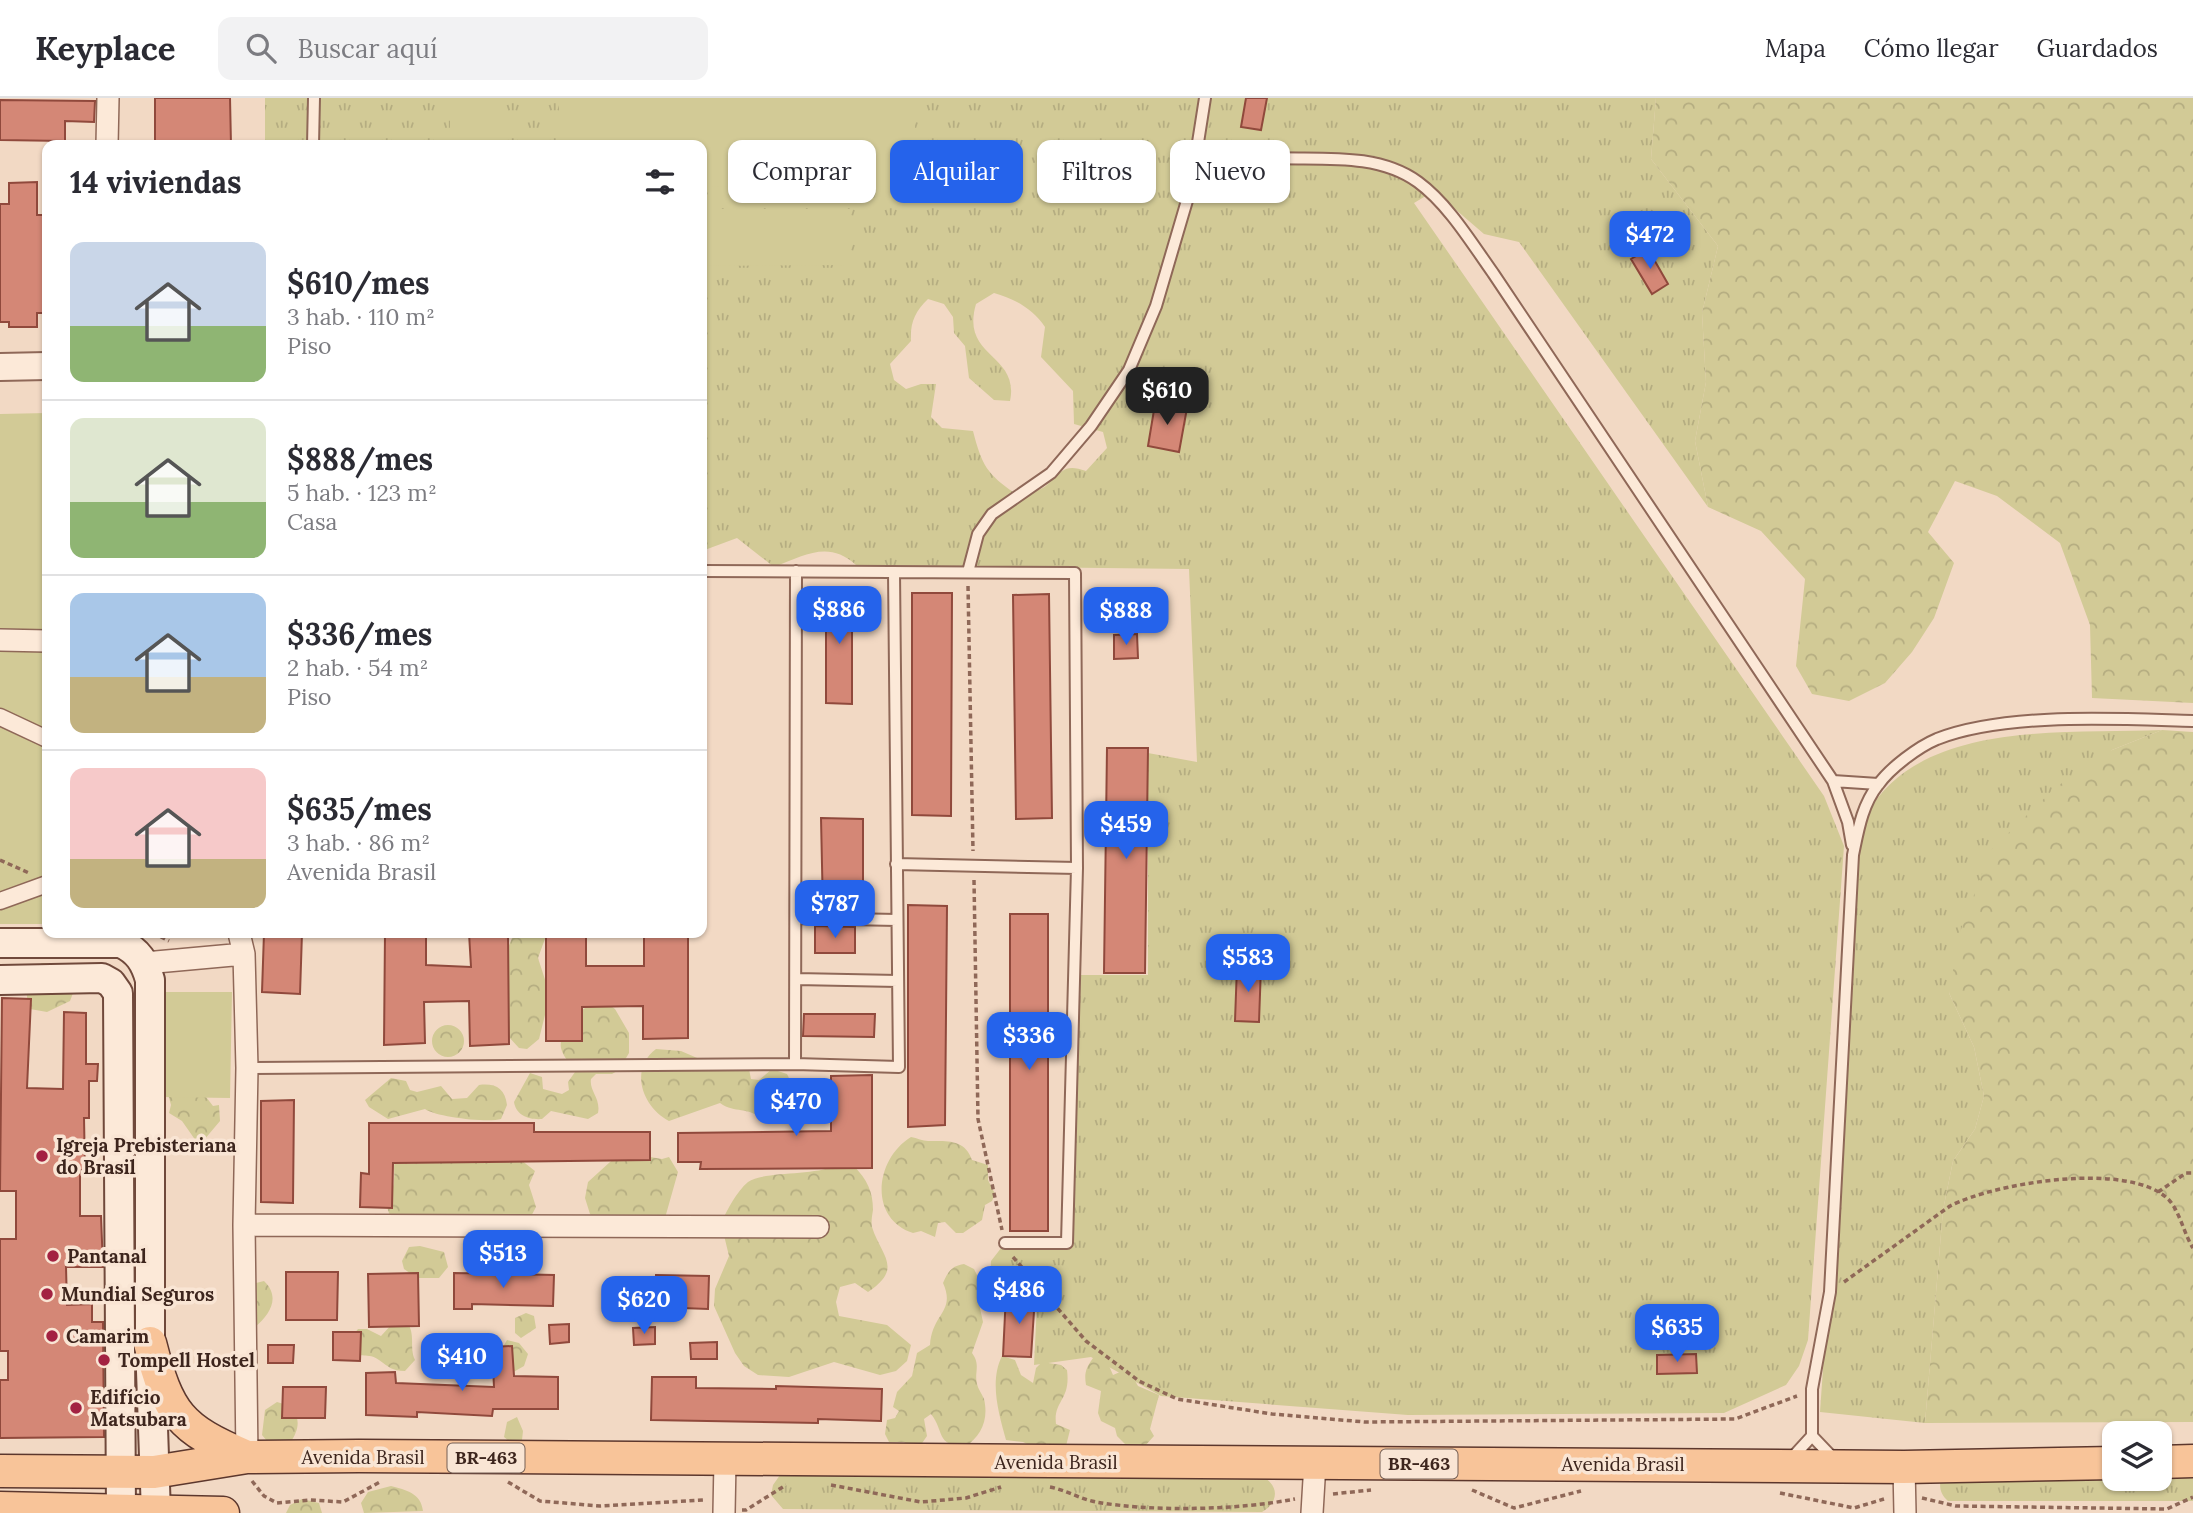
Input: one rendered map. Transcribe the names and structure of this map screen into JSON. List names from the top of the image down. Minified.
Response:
{"streets":{"main road":["Avenida Brasil","BR-463"]},"places":["Igreja Prebisteriana do Brasil","Pantanal","Mundial Seguros","Camarim","Tompell Hostel","Edifício Matsubara"],"page":{"header":"Keyplace","search":"Buscar aquí","nav":["Mapa","Cómo llegar","Guardados"],"chip":["Comprar","Alquilar","Filtros","Nuevo"],"heading":"14 viviendas","price":["$472","$610","$886","$888","$459","$787","$583","$336","$470","$513","$486","$620","$635","$410"],"list":[{"name":"$610/mes","note":"3 hab. · 110 m² · Piso"},{"name":"$888/mes","note":"5 hab. · 123 m² · Casa"},{"name":"$336/mes","note":"2 hab. · 54 m² · Piso"},{"name":"$635/mes","note":"3 hab. · 86 m² · Avenida Brasil"}]}}
